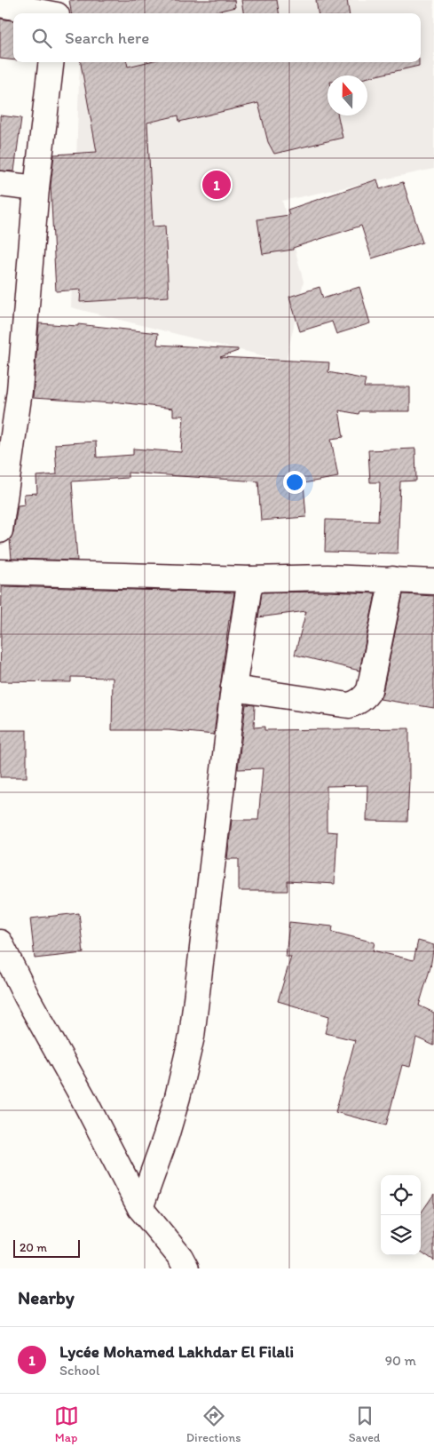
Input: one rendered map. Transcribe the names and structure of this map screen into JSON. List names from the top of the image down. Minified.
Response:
{"scale_bar":"20 m","north":"top","page":{"search":"Search here","pins":"1","scale":"20 m","heading":"Nearby","list":[{"mark":"1","name":"Lycée Mohamed Lakhdar El Filali","note":"School","value":"90 m"}],"nav":["Map","Directions","Saved"]}}
